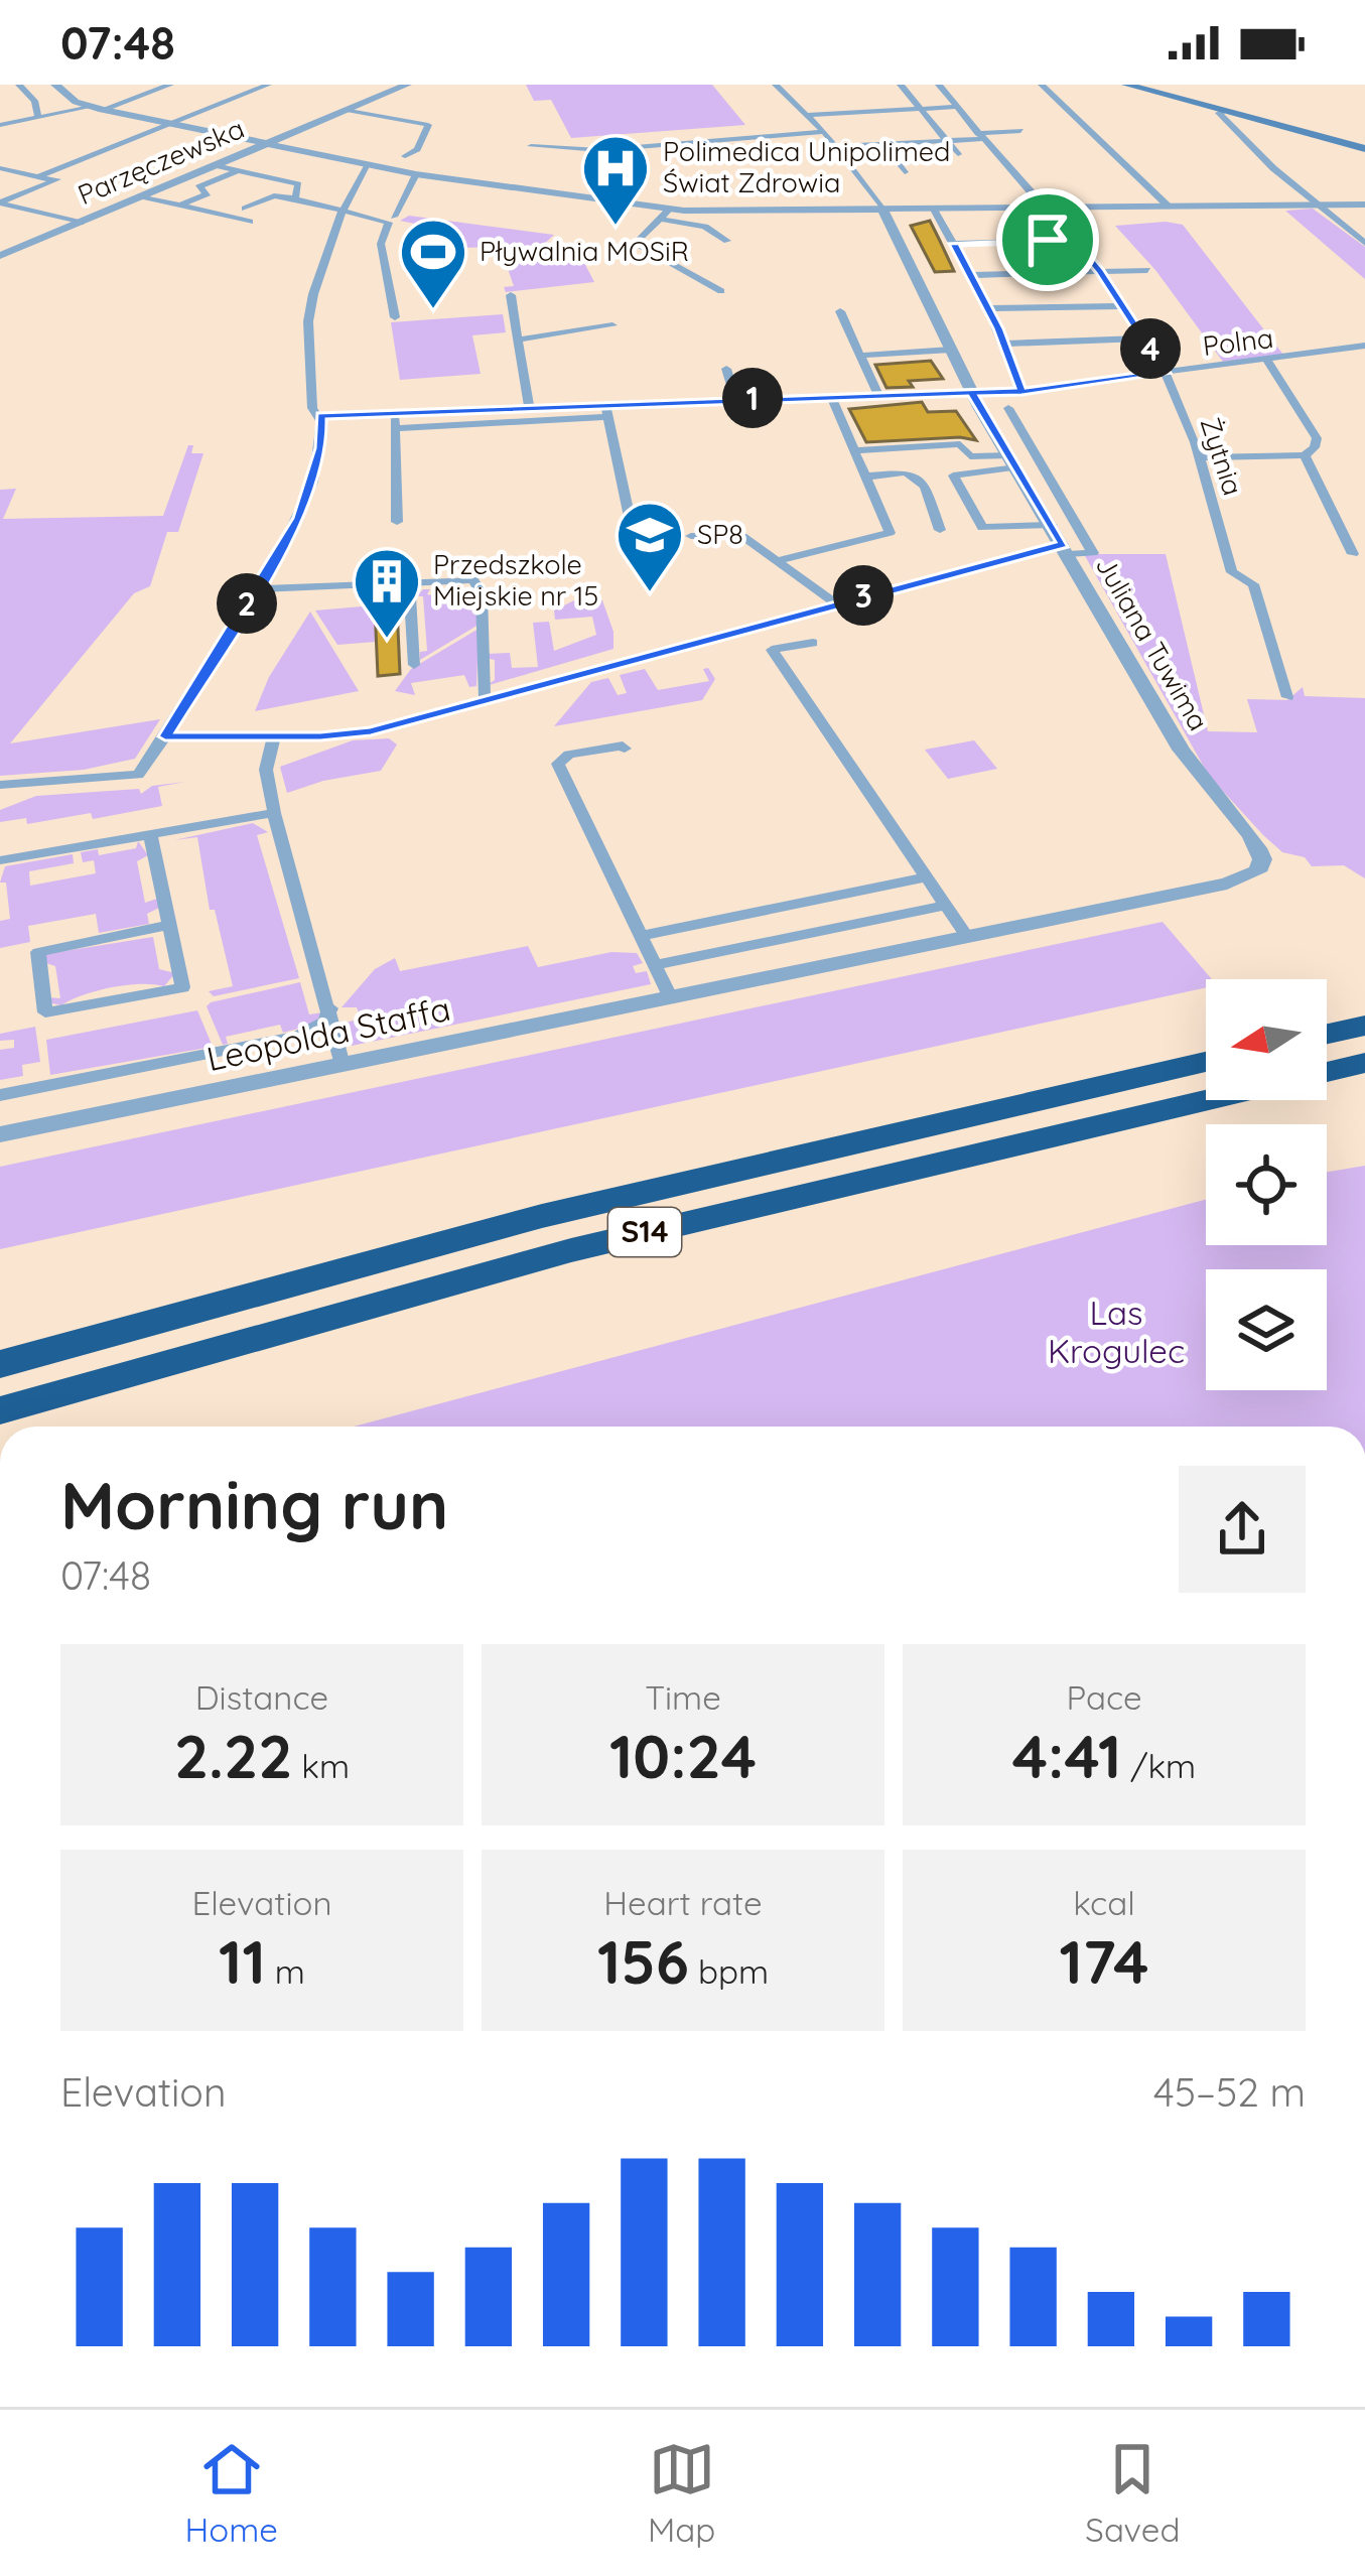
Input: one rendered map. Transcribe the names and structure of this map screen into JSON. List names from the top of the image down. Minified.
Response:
{"streets":{"highway":["S14"],"street":["Parzęczewska","Polna","Żytnia","Juliana Tuwima","Leopolda Staffa"]},"crossings":[["Polna","Żytnia"],["Polna","Juliana Tuwima"],["Juliana Tuwima","Leopolda Staffa"]],"parks":["Las Krogulec"],"places":{"hospital":["Polimedica Unipolimed Świat Zdrowia"],"sports":["Pływalnia MOSiR"],"school or university":["SP8"],"building":["Przedszkole Miejskie nr 15"]},"north":"left","page":{"status":"07:48","pins":["4","1","3","2"],"heading":["Morning run","07:48"],"stats":[["Distance","2.22 km"],["Time","10:24"],["Pace","4:41 /km"],["Elevation","11 m"],["Heart rate","156 bpm"],["kcal","174"]],"chart":["Elevation","45–52 m"],"tabs":["Home","Map","Saved"]}}
